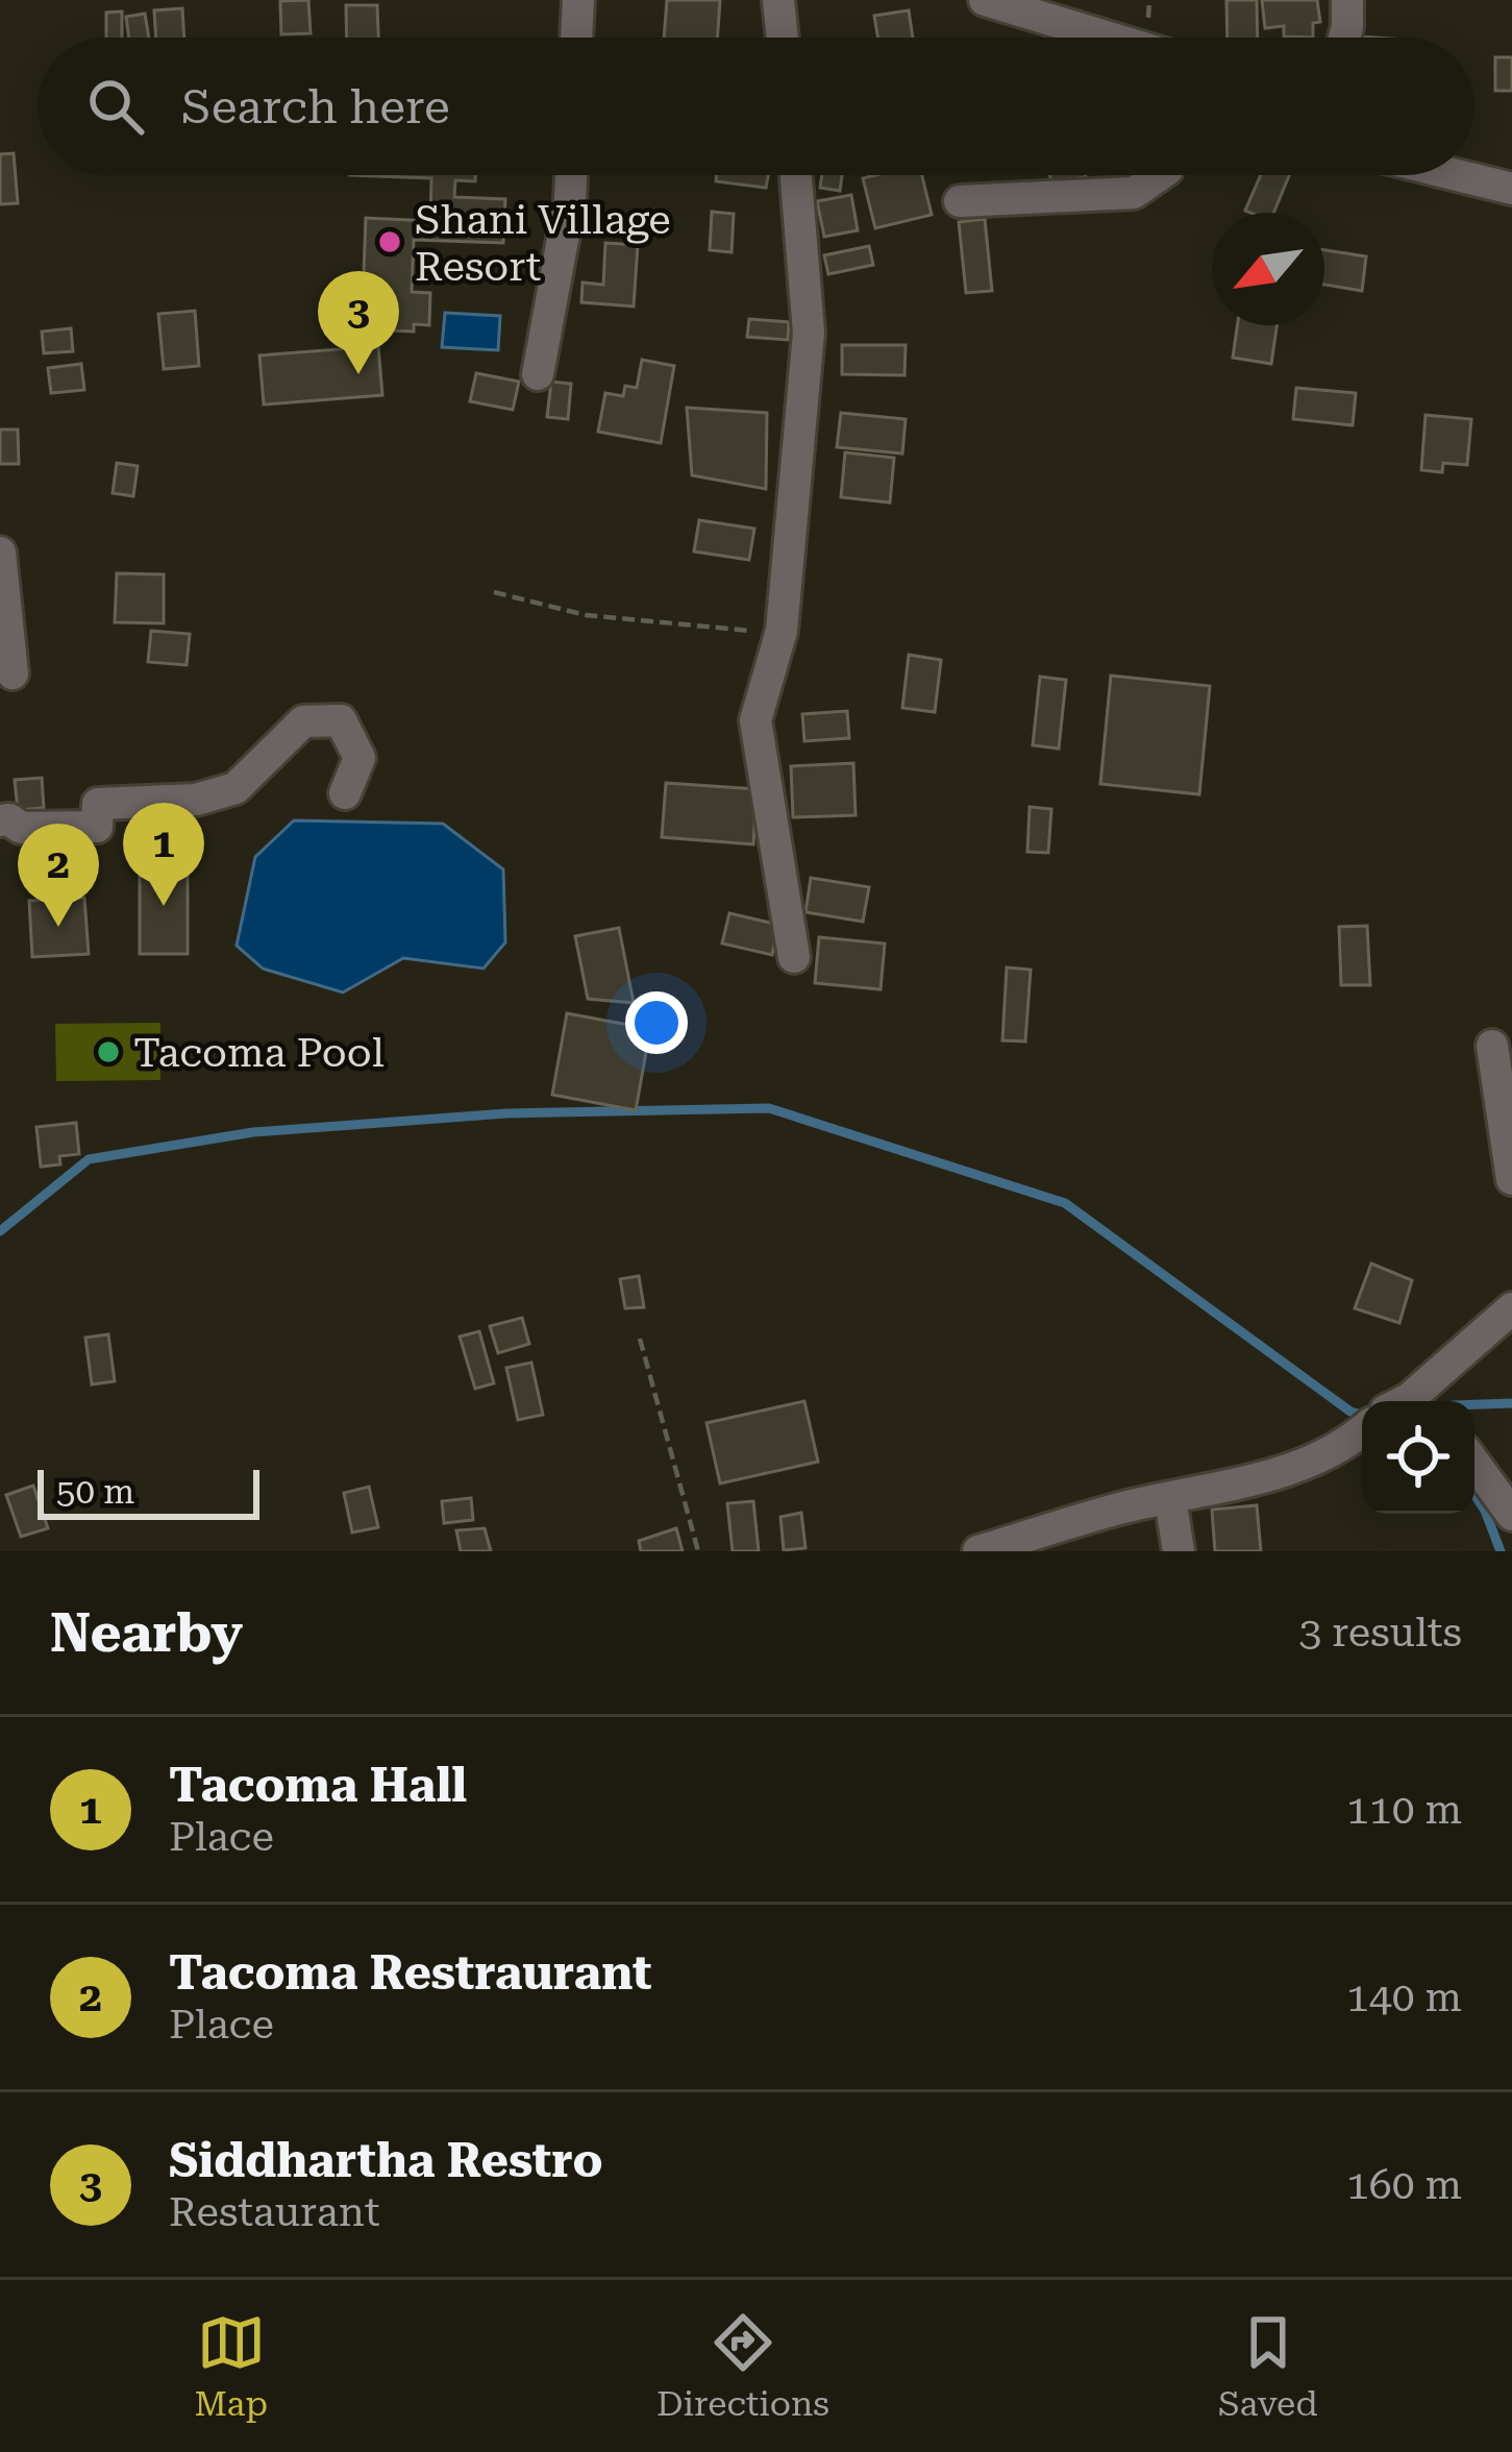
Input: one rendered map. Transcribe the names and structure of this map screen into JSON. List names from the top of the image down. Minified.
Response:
{"places":["Shani Village Resort","Tacoma Pool"],"scale_bar":"50 m","north":"bottom left","page":{"search":"Search here","pins":["3","1","2"],"scale":"50 m","heading":["Nearby","3 results"],"list":[{"mark":"1","name":"Tacoma Hall","note":"Place","value":"110 m"},{"mark":"2","name":"Tacoma Restraurant","note":"Place","value":"140 m"},{"mark":"3","name":"Siddhartha Restro","note":"Restaurant","value":"160 m"}],"nav":["Map","Directions","Saved"]}}
